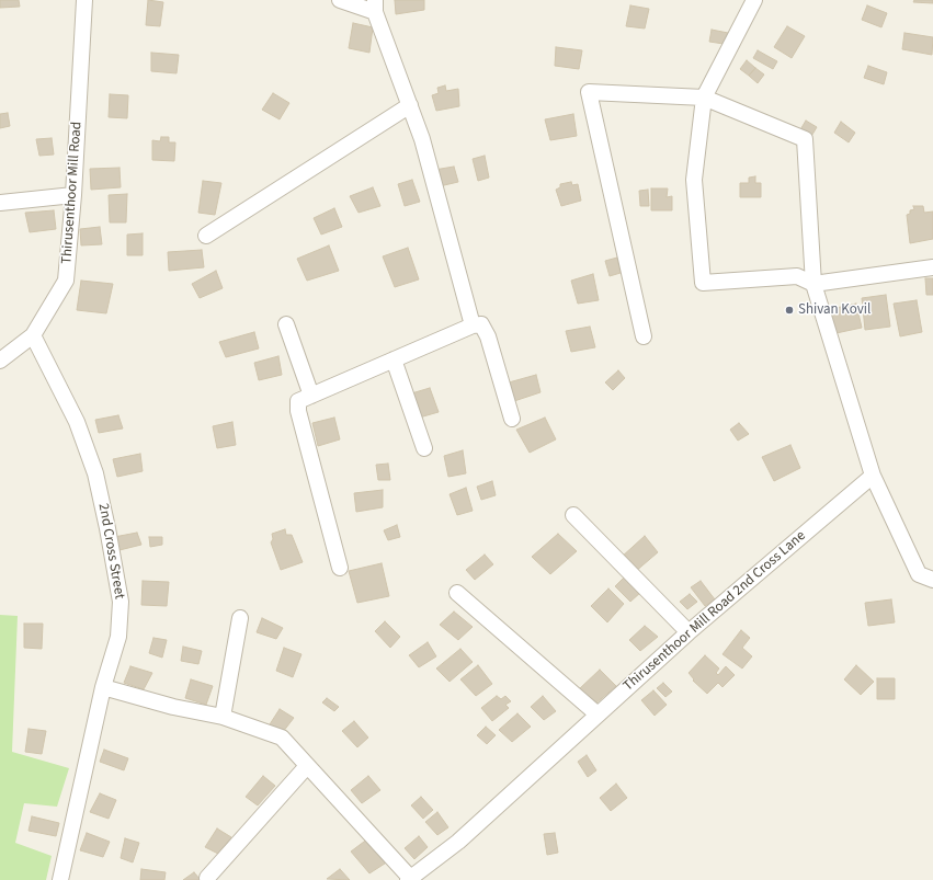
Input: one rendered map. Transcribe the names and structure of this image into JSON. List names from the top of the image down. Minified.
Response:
{"streets":{"street":["Thirusenthoor Mill Road","2nd Cross Street","Thirusenthoor Mill Road 2nd Cross Lane"]},"crossings":[["Thirusenthoor Mill Road","2nd Cross Street"]],"places":["Shivan Kovil"]}
